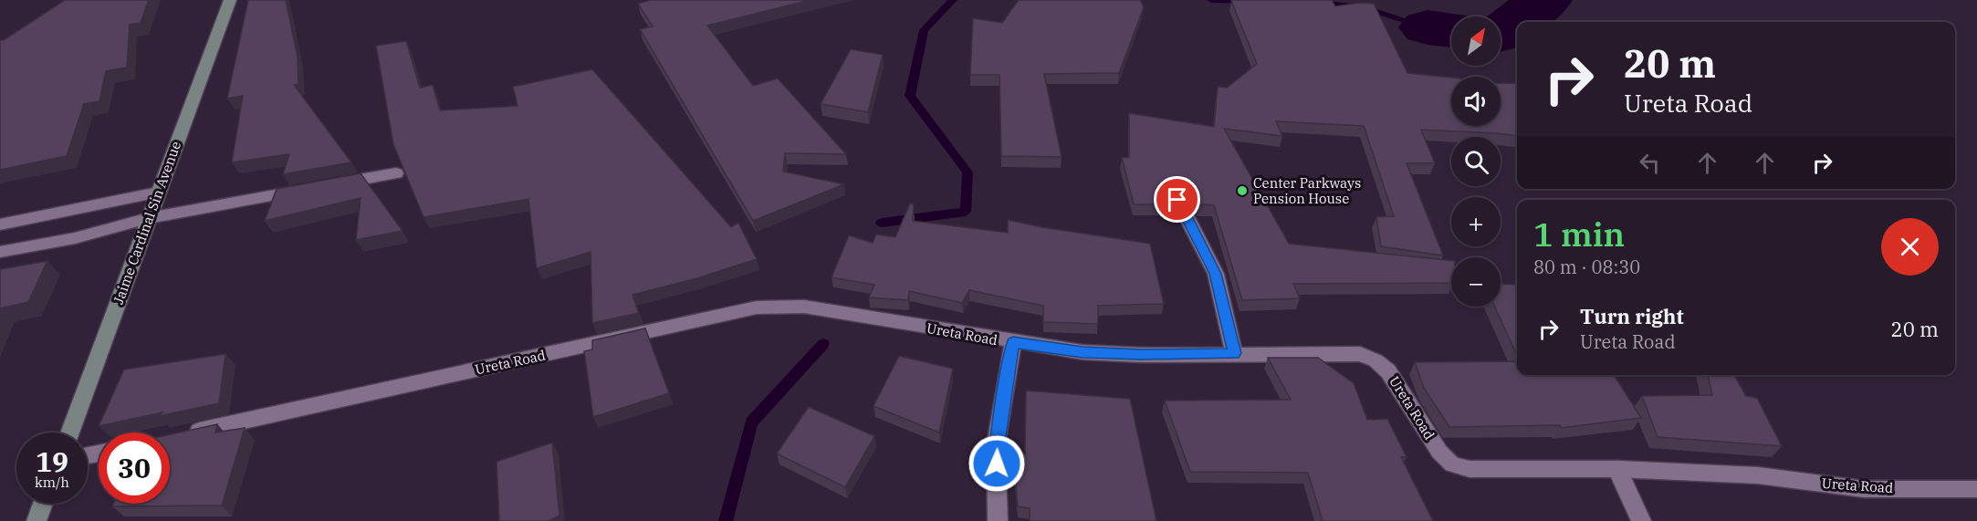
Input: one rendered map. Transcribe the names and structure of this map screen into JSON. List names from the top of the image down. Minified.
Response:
{"streets":{"main road":["Jaime Cardinal Sin Avenue"],"street":["Ureta Road"]},"places":["Center Parkways Pension House"],"north":"top right","page":{"map_buttons":["+","−"],"turn":["20 m","Ureta Road"],"heading":["1 min","80 m · 08:30"],"list":[{"name":"Turn right","note":"Ureta Road","value":"20 m"}],"speed":"19 km/h","limit":"30"}}
